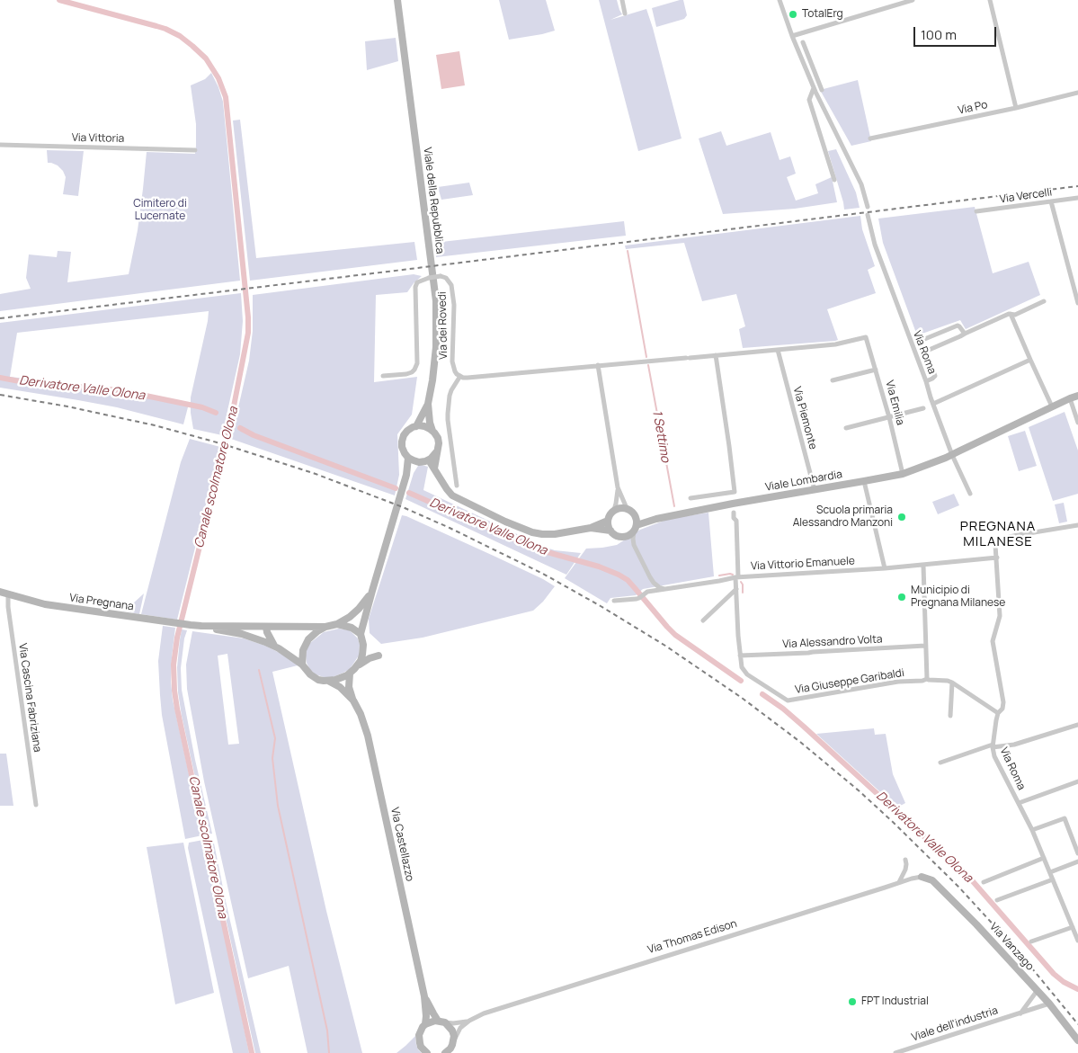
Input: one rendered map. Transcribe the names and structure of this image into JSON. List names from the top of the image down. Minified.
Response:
{"streets":{"street":["Via Po","Via Vittoria","Via Vercelli","Viale della Repubblica","Via dei Rovedi","Via Roma","Via Emilia","Via Piemonte","Viale Lombardia","Via Vittorio Emanuele","Via Pregnana","Via Alessandro Volta","Via Giuseppe Garibaldi","Via Cascina Fabriziana","Via Castellazzo","Via Thomas Edison","Via Vanzago","Viale dell'industria"]},"crossings":[["Via Roma","Viale Lombardia"],["Via Roma","Via Vittorio Emanuele"],["Via Roma","Via Giuseppe Garibaldi"],["Via Emilia","Via Piemonte"],["Via Emilia","Viale Lombardia"],["Via Piemonte","Viale Lombardia"],["Via Vittorio Emanuele","Via Giuseppe Garibaldi"],["Via Pregnana","Via Cascina Fabriziana"],["Via Pregnana","Via Castellazzo"],["Via Alessandro Volta","Via Giuseppe Garibaldi"],["Via Thomas Edison","Via Vanzago"],["Via Vanzago","Viale dell'industria"]],"districts":["PREGNANA MILANESE"],"water":["Derivatore Valle Olona","1 Settimo","Canale scolmatore Olona"],"parks":["Cimitero di Lucernate"],"places":["TotalErg","Scuola primaria Alessandro Manzoni","Municipio di Pregnana Milanese","FPT Industrial"],"scale_bar":"100 m"}
